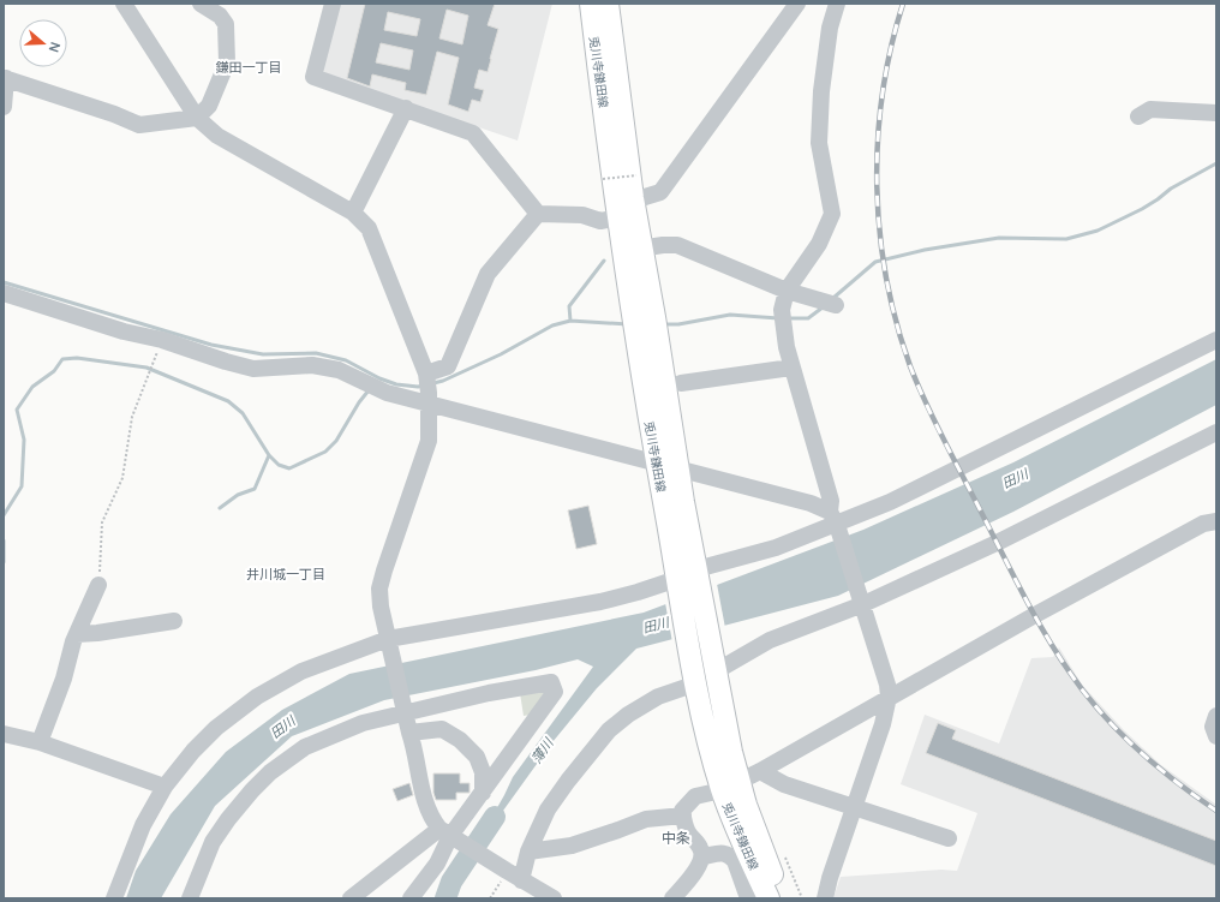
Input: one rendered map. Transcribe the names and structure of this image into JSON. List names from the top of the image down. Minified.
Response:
{"streets":{"main road":["兎川寺鎌田線"]},"districts":["鎌田一丁目","井川城一丁目","中条"],"water":["田川","薄川"],"north":"right"}
